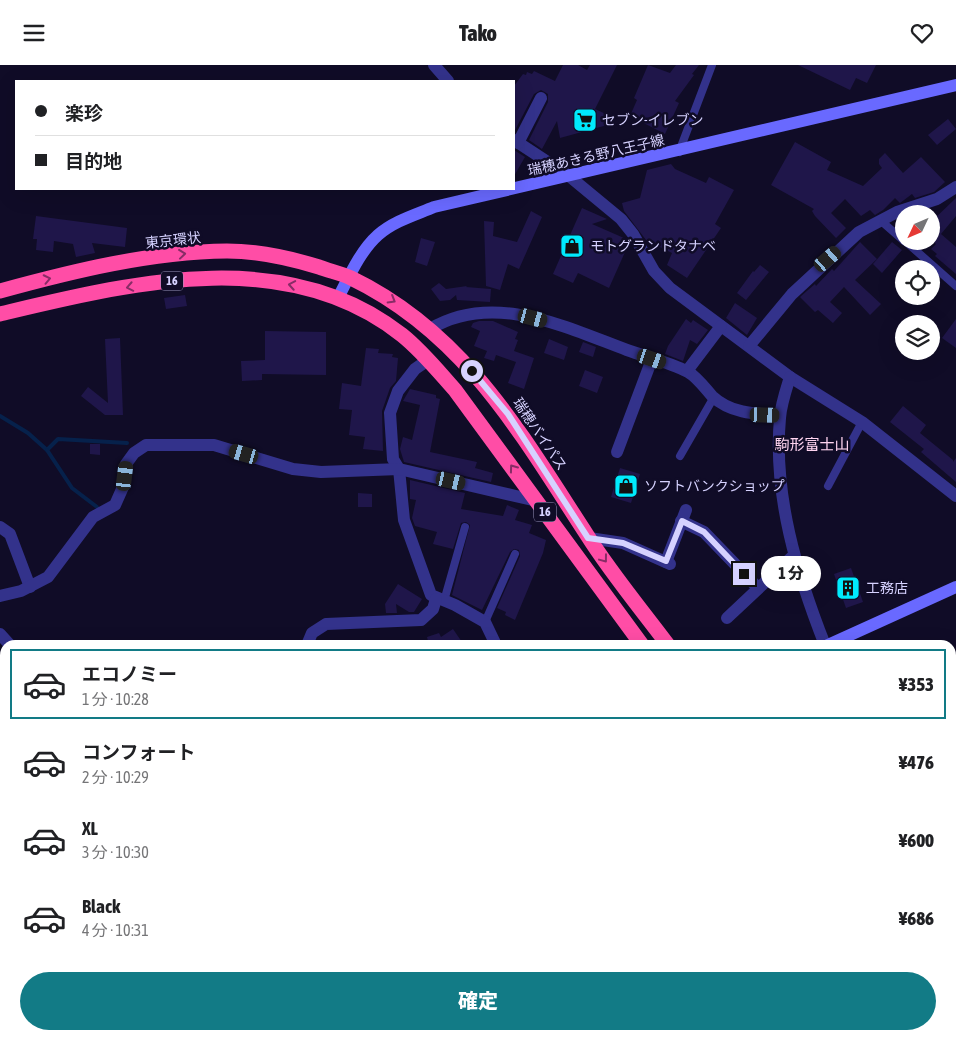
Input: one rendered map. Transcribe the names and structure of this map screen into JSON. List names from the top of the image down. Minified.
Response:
{"streets":{"highway":["東京環状","16","瑞穂バイパス"],"main road":["瑞穂あきる野八王子線"]},"crossings":[["瑞穂あきる野八王子線","東京環状"],["瑞穂あきる野八王子線","16"],["瑞穂あきる野八王子線","瑞穂バイパス"],["東京環状","瑞穂バイパス"]],"districts":["駒形富士山"],"places":{"supermarket":["セブン-イレブン"],"shop":["モトグランドタナベ","ソフトバンクショップ"],"building":["工務店"]},"north":"bottom left","page":{"header":"Tako","banner":["楽珍","目的地"],"bubble":"1 分","list":[{"name":"エコノミー","note":"1 分 · 10:28","value":"¥353"},{"name":"コンフォート","note":"2 分 · 10:29","value":"¥476"},{"name":"XL","note":"3 分 · 10:30","value":"¥600"},{"name":"Black","note":"4 分 · 10:31","value":"¥686"}],"buttons":"確定"}}
